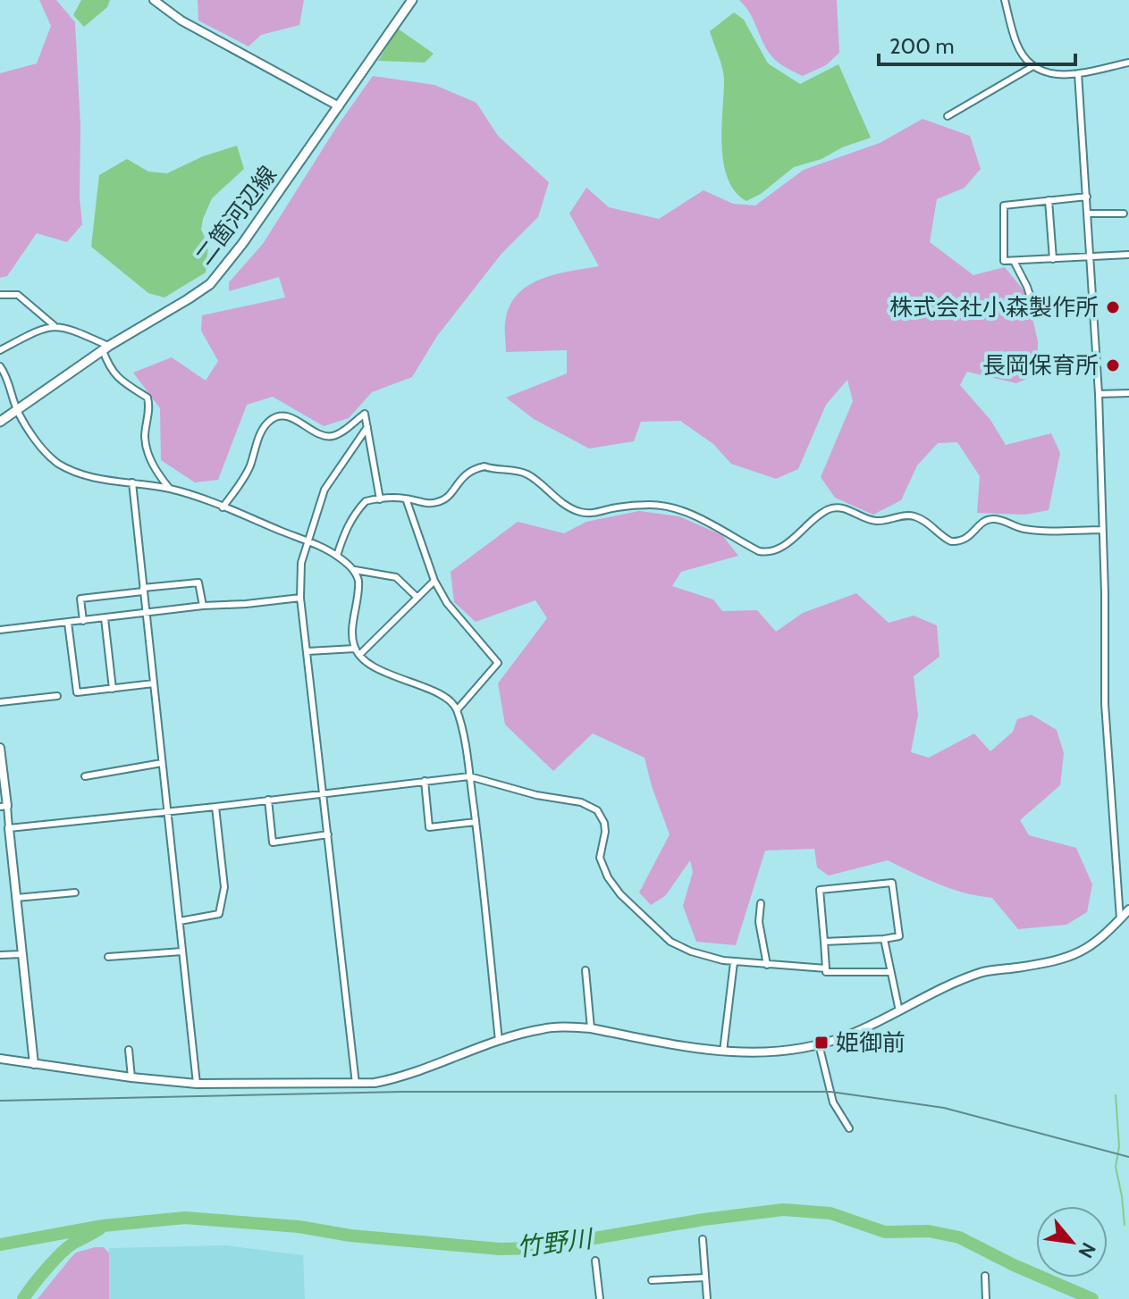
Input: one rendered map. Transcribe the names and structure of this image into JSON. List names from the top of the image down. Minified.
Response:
{"streets":{"main road":["二箇河辺線"]},"water":["竹野川"],"places":{"other":["株式会社小森製作所","長岡保育所"],"transit":["姫御前"]},"scale_bar":"200 m","north":"bottom right"}
